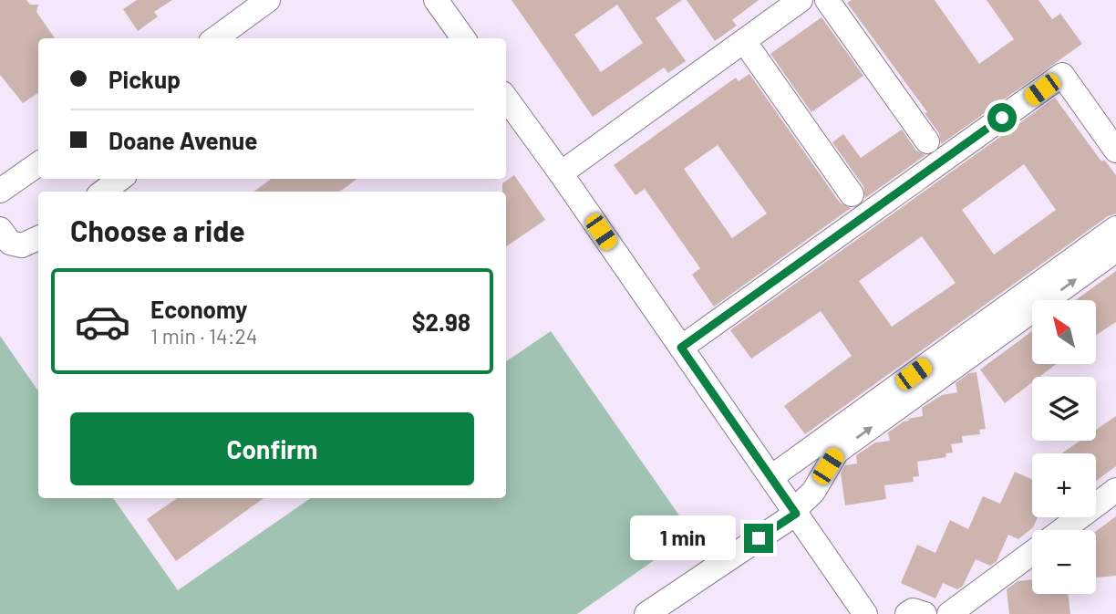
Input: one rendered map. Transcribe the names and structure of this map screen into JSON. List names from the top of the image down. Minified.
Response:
{"north":"top left","page":{"banner":["Pickup","Doane Avenue"],"heading":"Choose a ride","list":[{"name":"Economy","note":"1 min · 14:24","value":"$2.98"}],"map_buttons":["+","−"],"buttons":"Confirm","bubble":"1 min"}}
